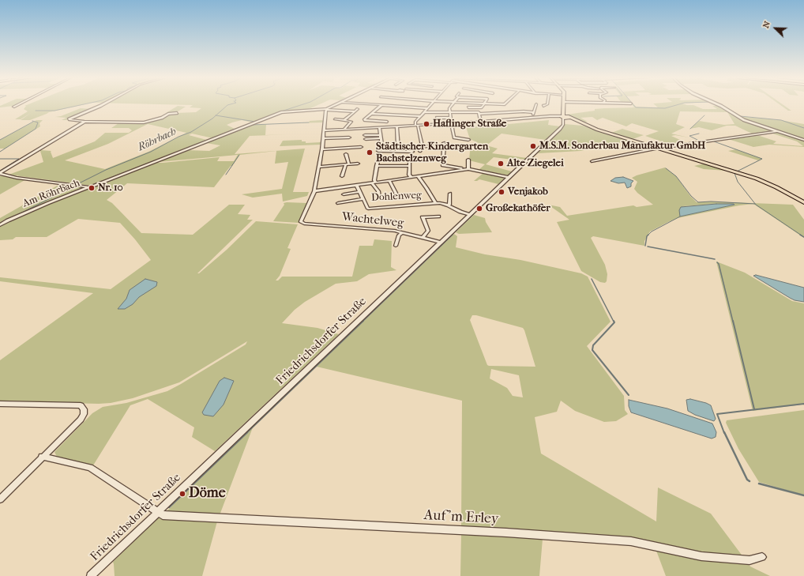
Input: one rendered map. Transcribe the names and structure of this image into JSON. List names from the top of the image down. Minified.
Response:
{"streets":{"street":["Am Röhrbach","Dohlenweg","Wachtelweg","Friedrichsdorfer Straße","Auf'm Erley"]},"crossings":[["Wachtelweg","Friedrichsdorfer Straße"],["Friedrichsdorfer Straße","Auf'm Erley"]],"water":["Röhrbach"],"places":["Haflinger Straße","M.S.M. Sonderbau Manufaktur GmbH","Städtischer Kindergarten Bachstelzenweg","Alte Ziegelei","Nr. 10","Venjakob","Großekathöfer","Döme"],"north":"top left"}
